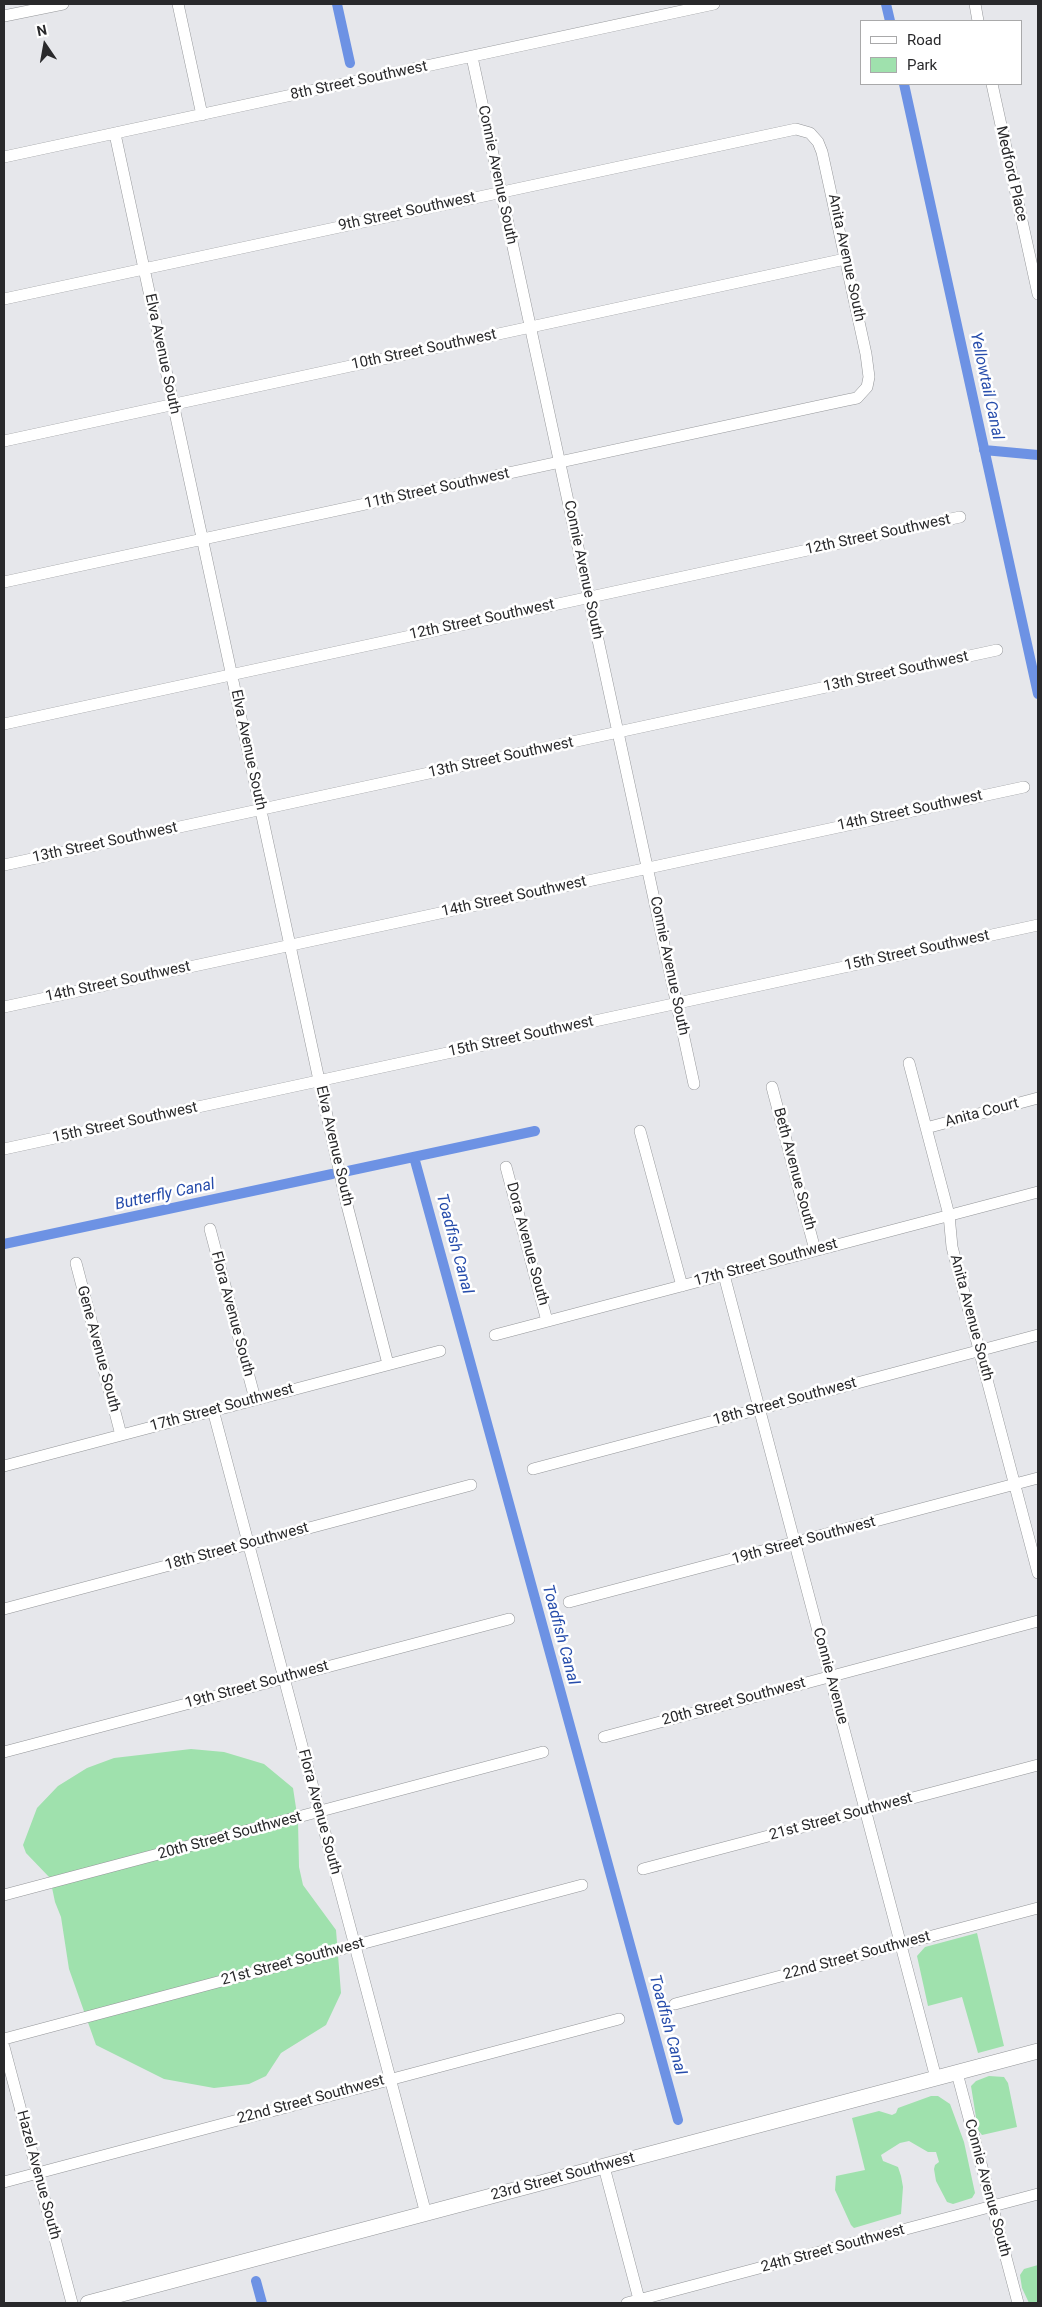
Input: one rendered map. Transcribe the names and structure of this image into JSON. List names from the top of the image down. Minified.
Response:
{"streets":{"street":["8th Street Southwest","Medford Place","Connie Avenue South","9th Street Southwest","Anita Avenue South","10th Street Southwest","Elva Avenue South","11th Street Southwest","12th Street Southwest","13th Street Southwest","14th Street Southwest","15th Street Southwest","Anita Court","Beth Avenue South","Dora Avenue South","17th Street Southwest","Flora Avenue South","Gene Avenue South","18th Street Southwest","19th Street Southwest","Connie Avenue","20th Street Southwest","21st Street Southwest","22nd Street Southwest","Hazel Avenue South","23rd Street Southwest","24th Street Southwest"]},"crossings":[["8th Street Southwest","Connie Avenue South"],["8th Street Southwest","Elva Avenue South"],["Connie Avenue South","9th Street Southwest"],["Connie Avenue South","10th Street Southwest"],["Connie Avenue South","11th Street Southwest"],["Connie Avenue South","12th Street Southwest"],["Connie Avenue South","13th Street Southwest"],["Connie Avenue South","14th Street Southwest"],["Connie Avenue South","15th Street Southwest"],["Connie Avenue South","23rd Street Southwest"],["Connie Avenue South","24th Street Southwest"],["9th Street Southwest","Anita Avenue South"],["9th Street Southwest","Elva Avenue South"],["Anita Avenue South","10th Street Southwest"],["Anita Avenue South","11th Street Southwest"],["Anita Avenue South","Anita Court"],["Anita Avenue South","17th Street Southwest"],["Anita Avenue South","18th Street Southwest"],["Anita Avenue South","19th Street Southwest"],["10th Street Southwest","Elva Avenue South"],["Elva Avenue South","11th Street Southwest"],["Elva Avenue South","12th Street Southwest"],["Elva Avenue South","13th Street Southwest"],["Elva Avenue South","14th Street Southwest"],["Elva Avenue South","15th Street Southwest"],["Elva Avenue South","17th Street Southwest"],["Beth Avenue South","17th Street Southwest"],["Dora Avenue South","17th Street Southwest"],["17th Street Southwest","Flora Avenue South"],["17th Street Southwest","Gene Avenue South"],["17th Street Southwest","Connie Avenue"],["Flora Avenue South","18th Street Southwest"],["Flora Avenue South","19th Street Southwest"],["Flora Avenue South","20th Street Southwest"],["Flora Avenue South","21st Street Southwest"],["Flora Avenue South","22nd Street Southwest"],["Flora Avenue South","23rd Street Southwest"],["18th Street Southwest","Connie Avenue"],["19th Street Southwest","Connie Avenue"],["Connie Avenue","20th Street Southwest"],["Connie Avenue","21st Street Southwest"],["Connie Avenue","22nd Street Southwest"],["Connie Avenue","23rd Street Southwest"],["22nd Street Southwest","Hazel Avenue South"]],"water":["Yellowtail Canal","Butterfly Canal","Toadfish Canal"],"legend":["Road","Park"],"north":"top"}
